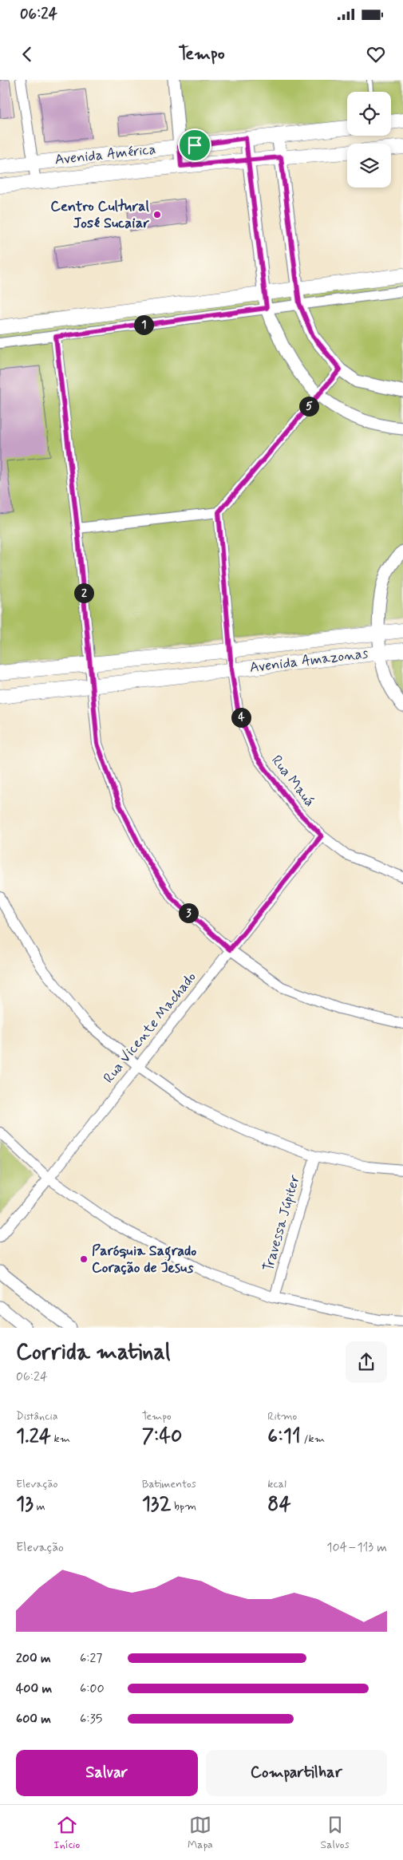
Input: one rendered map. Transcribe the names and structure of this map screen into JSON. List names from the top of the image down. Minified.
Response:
{"streets":{"main road":["Avenida América","Avenida Amazonas"],"street":["Rua Mauá","Rua Vicente Machado","Travessa Júpiter"]},"crossings":[["Avenida Amazonas","Rua Mauá"],["Rua Mauá","Rua Vicente Machado"]],"places":["Centro Cultural José Sucaiar","Paróquia Sagrado Coração de Jesus"],"page":{"status":"06:24","header":"Tempo","pins":["1","5","2","4","3"],"heading":["Corrida matinal","06:24"],"stats":[["Distância","1.24 km"],["Tempo","7:40"],["Ritmo","6:11 /km"],["Elevação","13 m"],["Batimentos","132 bpm"],["kcal","84"]],"chart":["Elevação","104–113 m"],"list":[{"name":"200 m","note":"6:27"},{"name":"400 m","note":"6:00"},{"name":"600 m","note":"6:35"}],"buttons":["Salvar","Compartilhar"],"tabs":["Início","Mapa","Salvos"]}}
